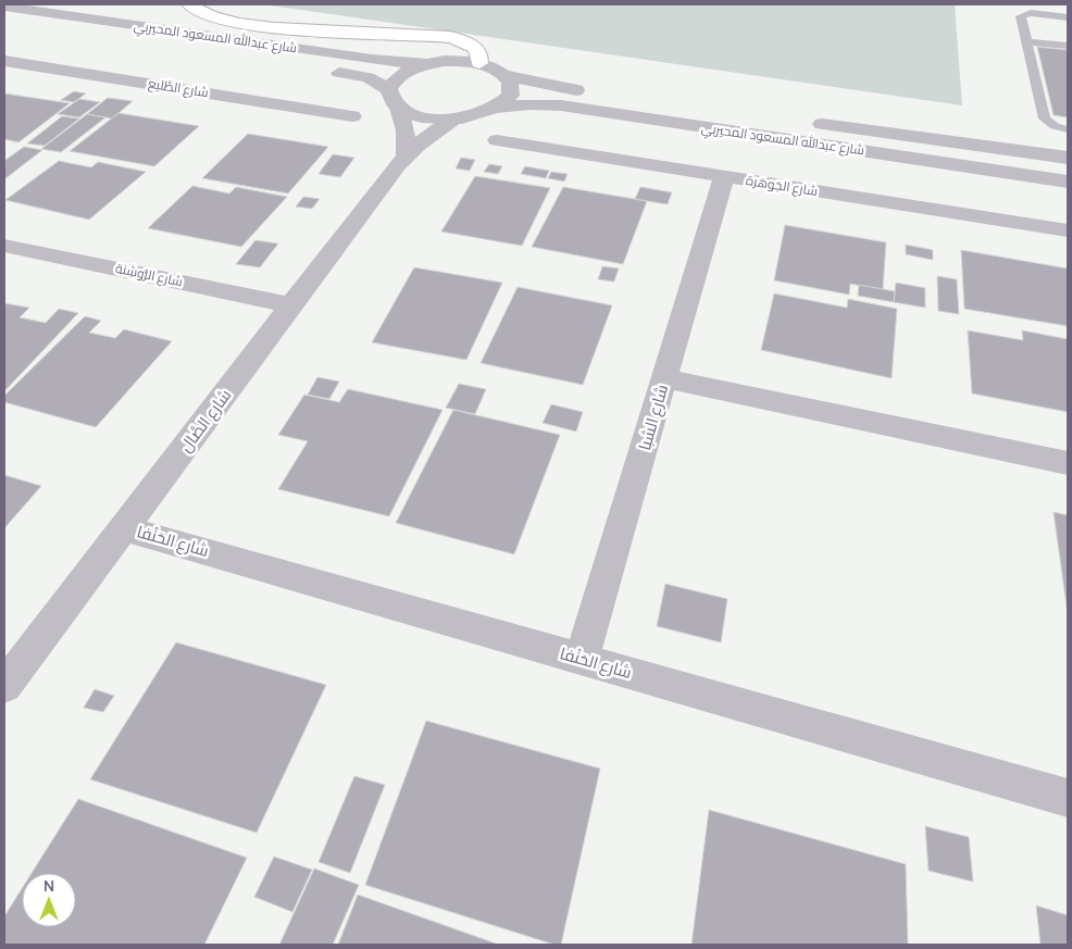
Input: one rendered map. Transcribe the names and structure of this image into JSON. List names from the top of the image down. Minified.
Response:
{"streets":{"street":["شارع عبدالله المسعود المحيربي","شارع الطَّليع","شارع الجَوهَرة","شارع الرُّوشِنة","شارع الشبا","شارع الصَّال","شارع الحَنْفا"]},"crossings":[["شارع عبدالله المسعود المحيربي","شارع الصَّال"],["شارع الجَوهَرة","شارع الشبا"],["شارع الرُّوشِنة","شارع الصَّال"],["شارع الشبا","شارع الحَنْفا"],["شارع الصَّال","شارع الحَنْفا"]],"north":"top"}
